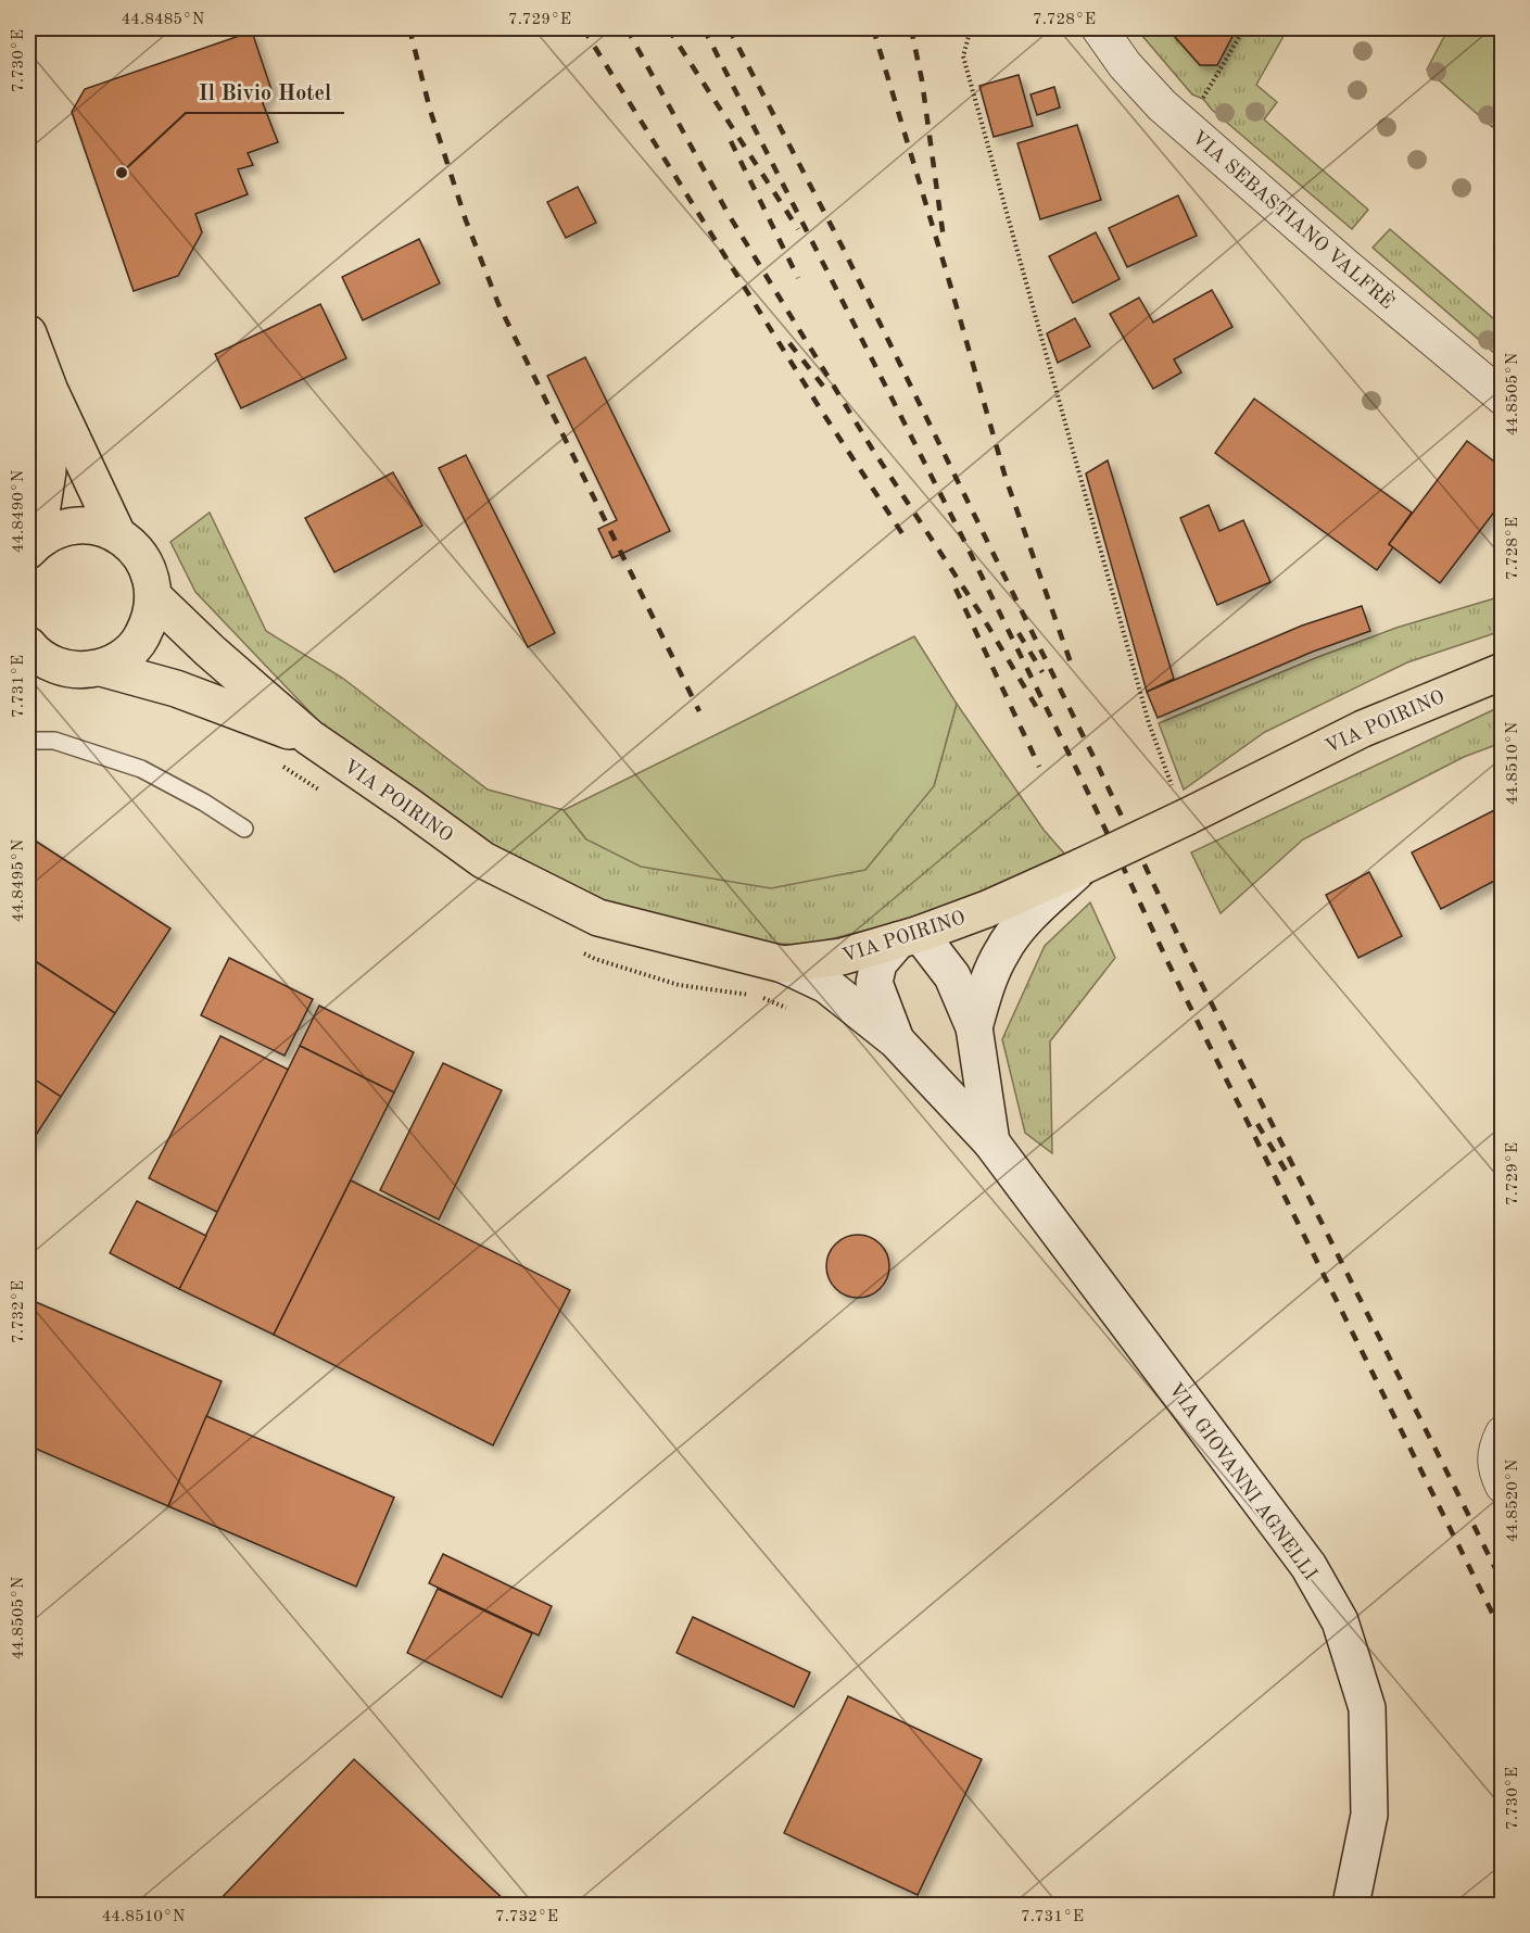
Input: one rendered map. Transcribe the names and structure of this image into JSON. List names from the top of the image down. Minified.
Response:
{"streets":{"main road":["VIA POIRINO"],"street":["VIA SEBASTIANO VALFRÈ","VIA GIOVANNI AGNELLI"]},"places":["Il Bivio Hotel"],"coordinates":["44.8485°N","7.729°E","7.728°E","7.730°E","44.8505°N","44.8490°N","7.731°E","44.8510°N","44.8495°N","7.732°E","44.8520°N"]}
